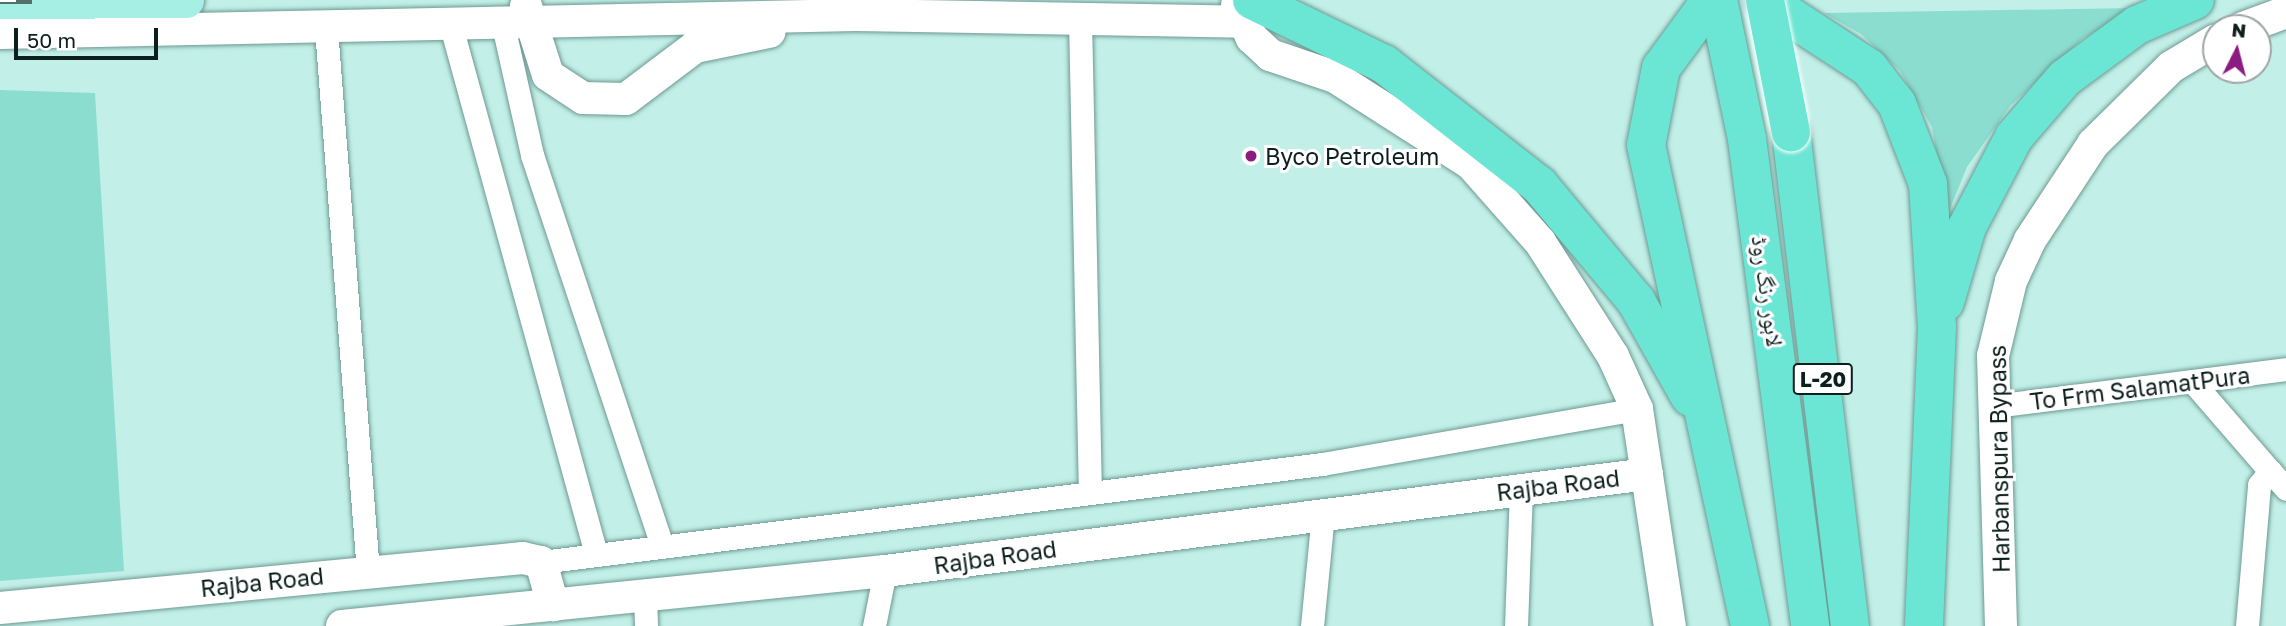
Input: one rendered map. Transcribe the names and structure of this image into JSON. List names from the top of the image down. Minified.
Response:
{"streets":{"highway":["لاہور رنگ روڈ","L-20"],"street":["To Frm SalamatPura","Harbanspura Bypass","Rajba Road"]},"crossings":[["To Frm SalamatPura","Harbanspura Bypass"]],"places":["Byco Petroleum"],"scale_bar":"50 m","north":"top"}
